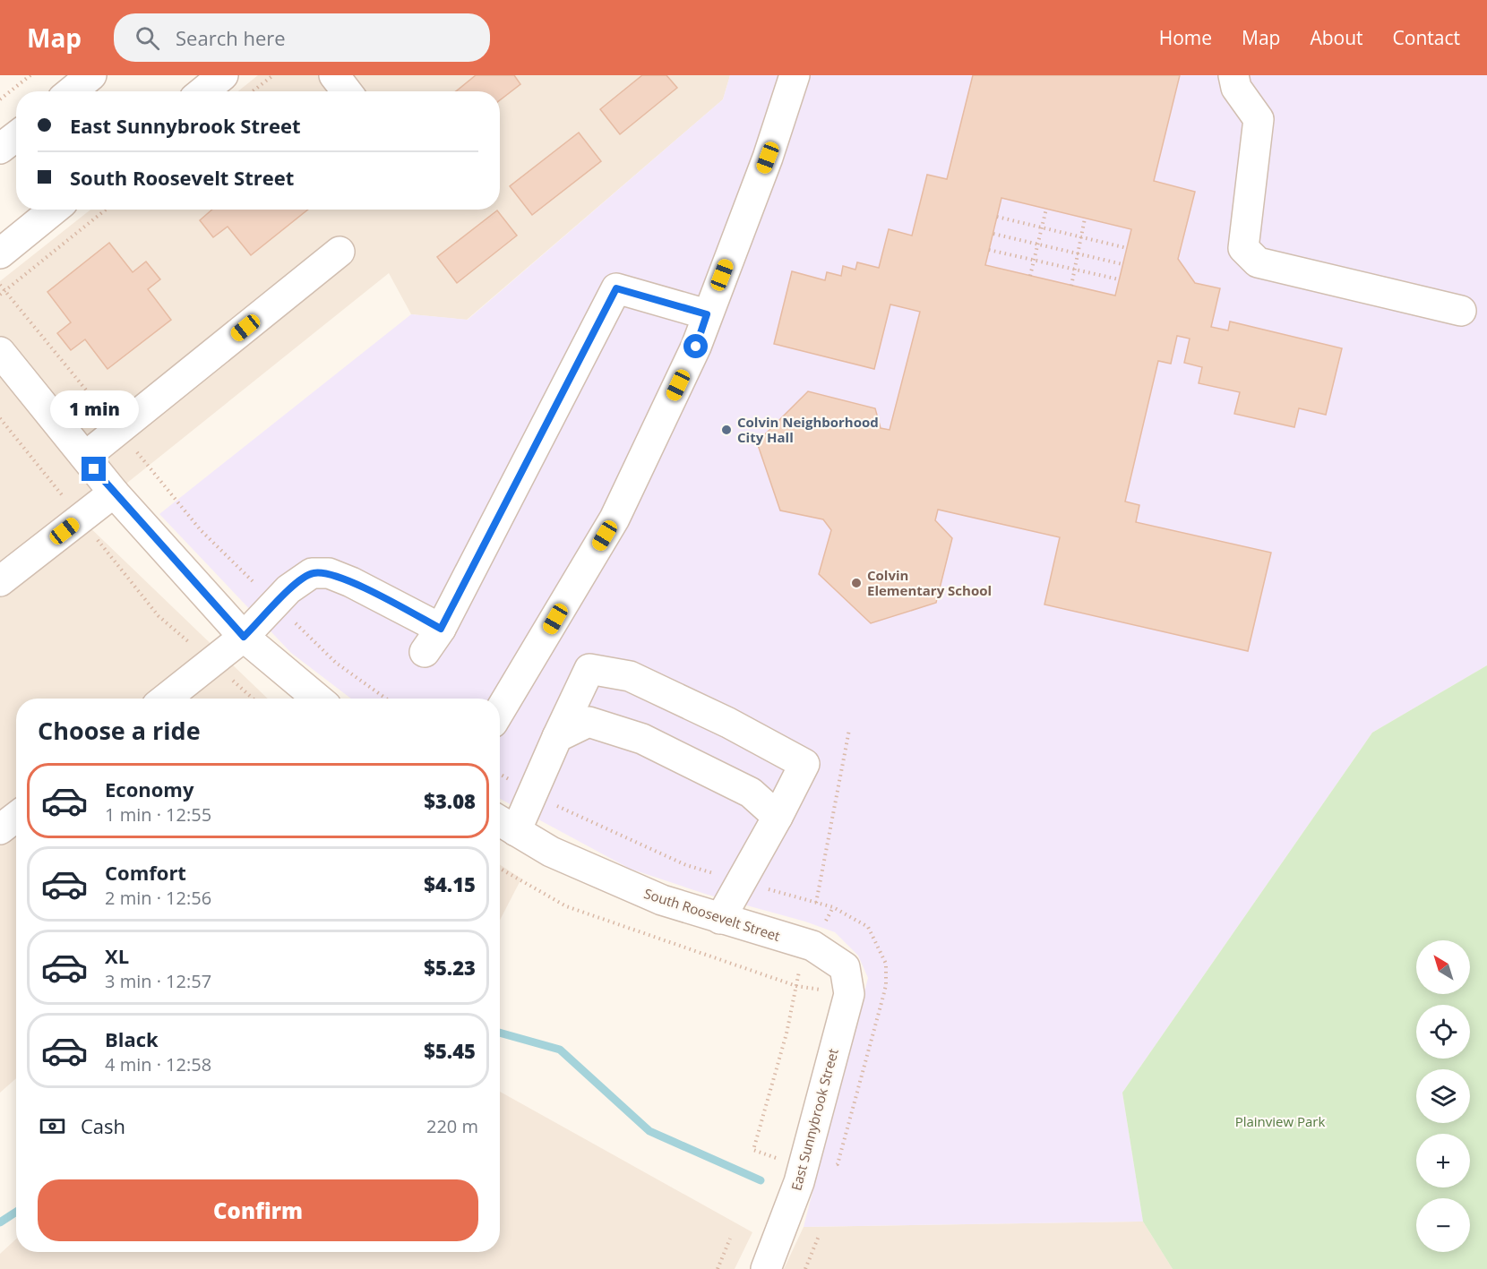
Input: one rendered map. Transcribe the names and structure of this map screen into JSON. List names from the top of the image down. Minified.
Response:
{"streets":{"street":["South Roosevelt Street","East Sunnybrook Street"]},"crossings":[["South Roosevelt Street","East Sunnybrook Street"]],"parks":["Plainview Park"],"places":["Colvin Neighborhood City Hall","Colvin Elementary School"],"north":"top left","page":{"header":"Map","search":"Search here","nav":["Home","Map","About","Contact"],"banner":["East Sunnybrook Street","South Roosevelt Street"],"bubble":"1 min","heading":"Choose a ride","list":[{"name":"Economy","note":"1 min · 12:55","value":"$3.08"},{"name":"Comfort","note":"2 min · 12:56","value":"$4.15"},{"name":"XL","note":"3 min · 12:57","value":"$5.23"},{"name":"Black","note":"4 min · 12:58","value":"$5.45"}],"map_buttons":["+","−"],"pay":["Cash","220 m"],"buttons":"Confirm"}}
